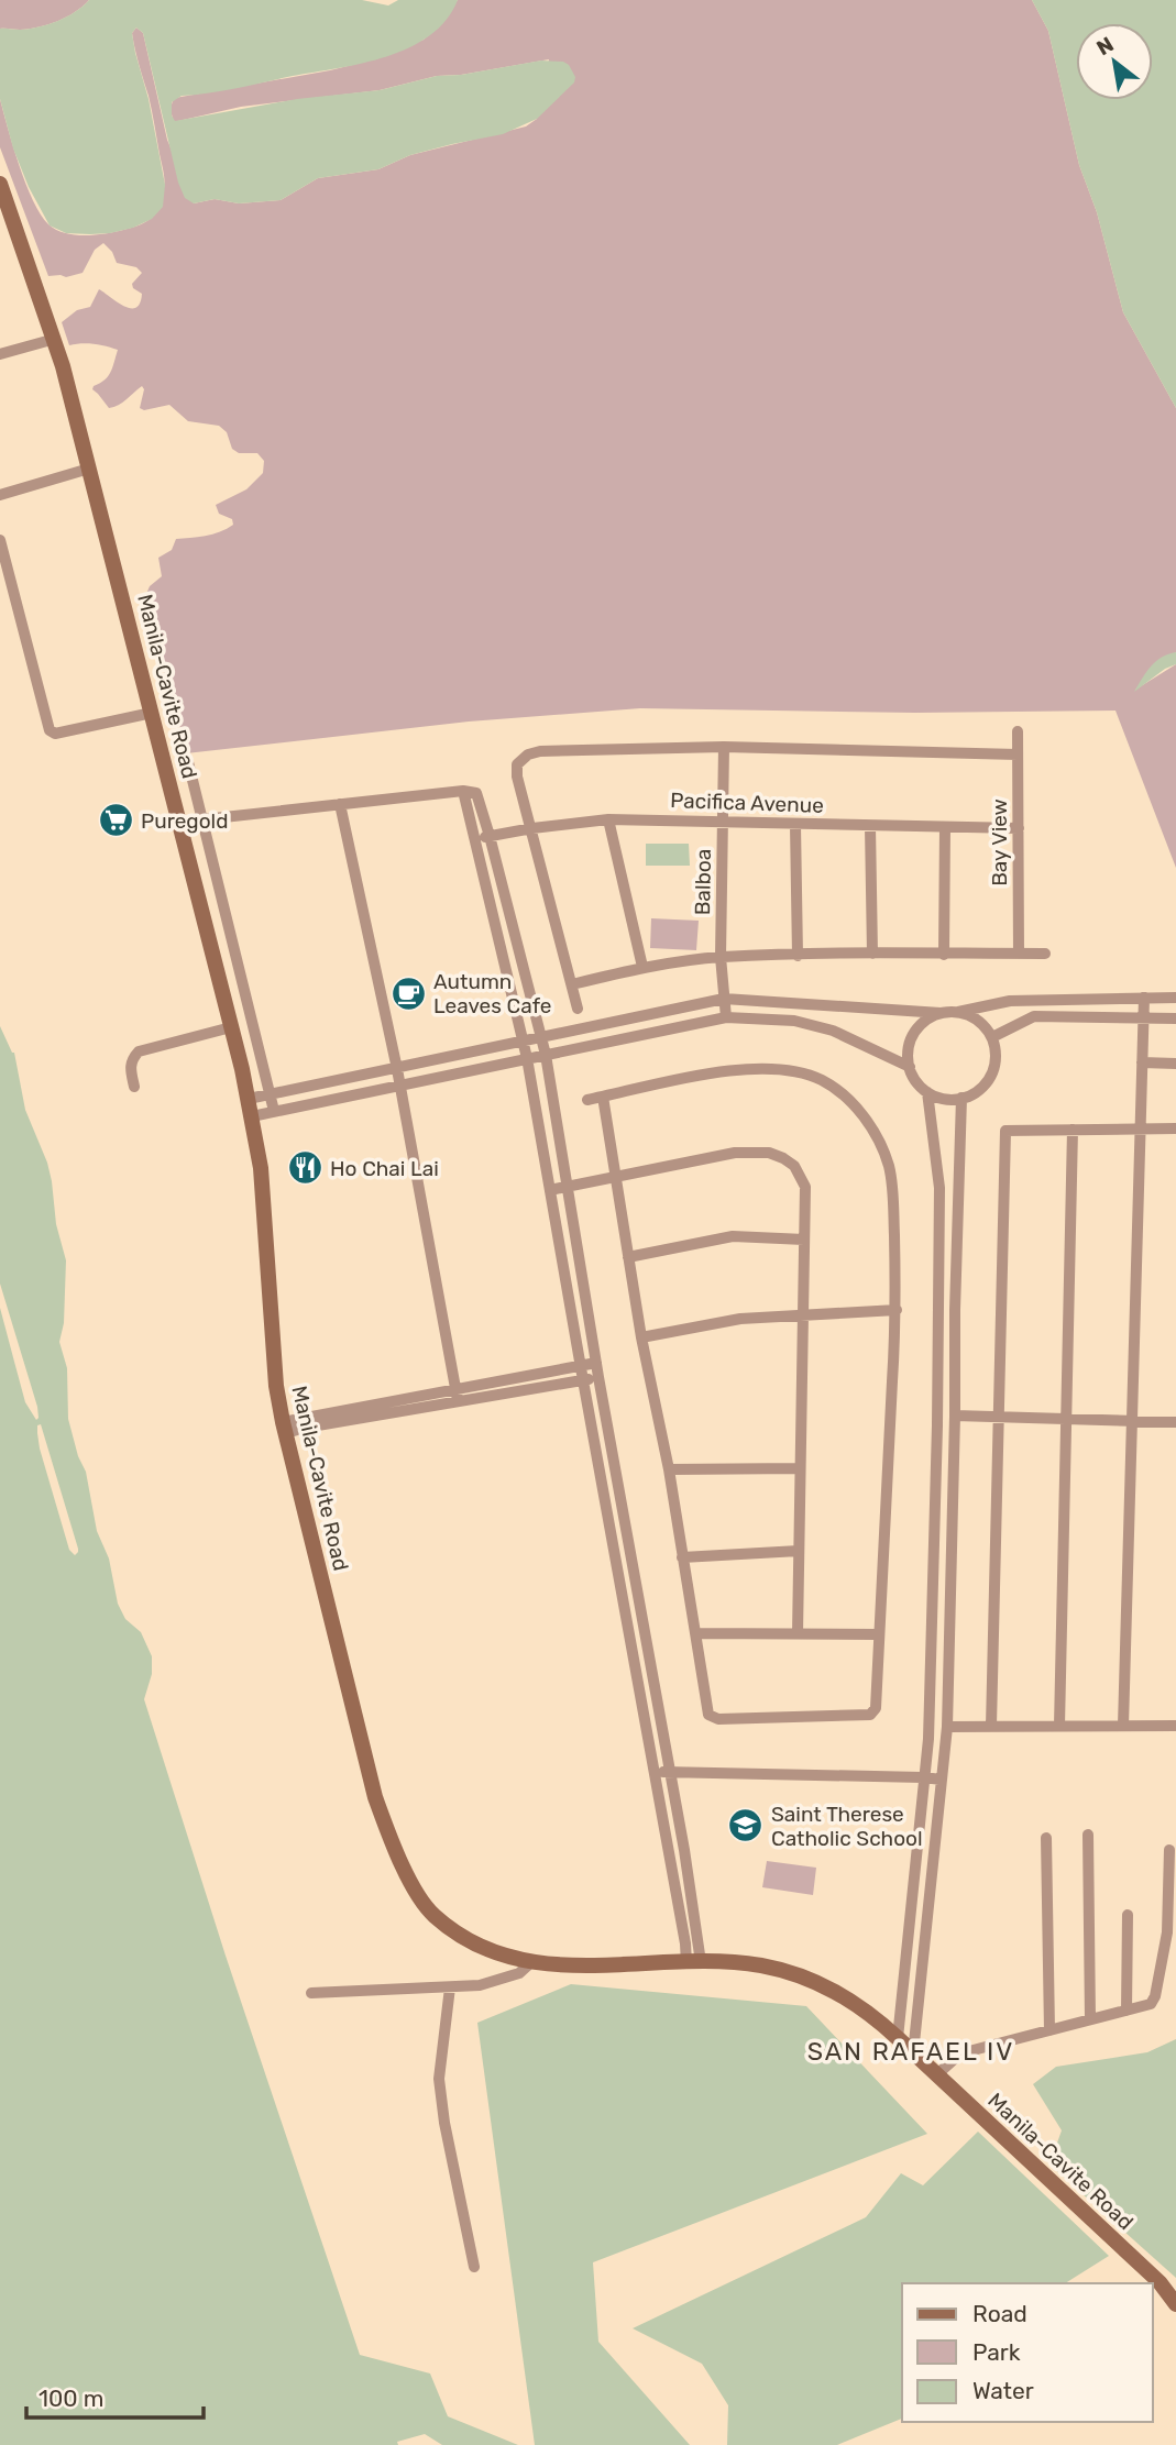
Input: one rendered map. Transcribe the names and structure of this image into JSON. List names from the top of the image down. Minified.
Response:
{"streets":{"main road":["Manila-Cavite Road"],"street":["Pacifica Avenue","Bay View","Balboa"]},"crossings":[["Pacifica Avenue","Bay View"],["Pacifica Avenue","Balboa"]],"districts":["SAN RAFAEL IV"],"places":{"supermarket":["Puregold"],"cafe":["Autumn Leaves Cafe"],"restaurant":["Ho Chai Lai"],"school or university":["Saint Therese Catholic School"]},"legend":["Road","Park","Water"],"scale_bar":"100 m","north":"top left"}
